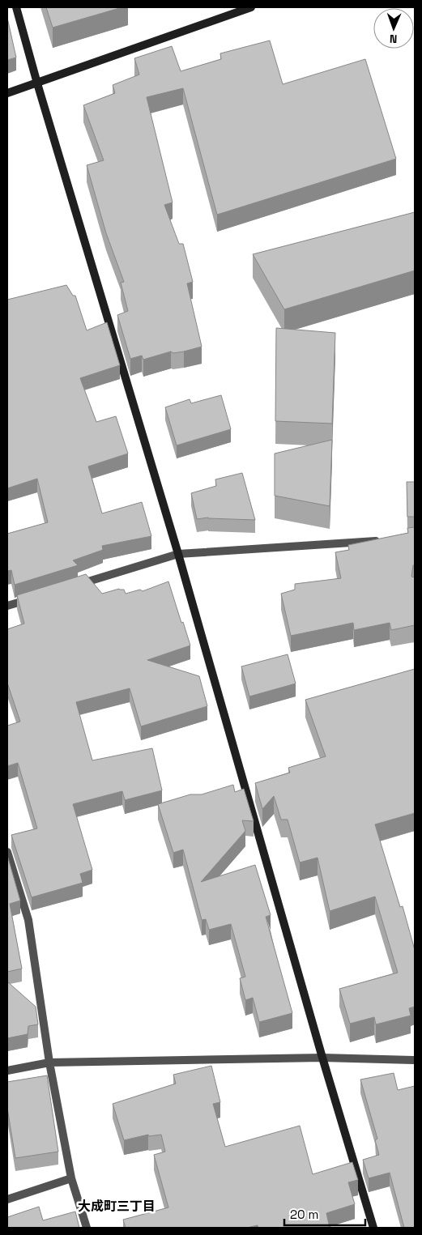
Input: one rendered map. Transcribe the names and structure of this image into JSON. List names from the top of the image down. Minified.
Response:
{"districts":["大成町三丁目"],"scale_bar":"20 m","north":"bottom"}
